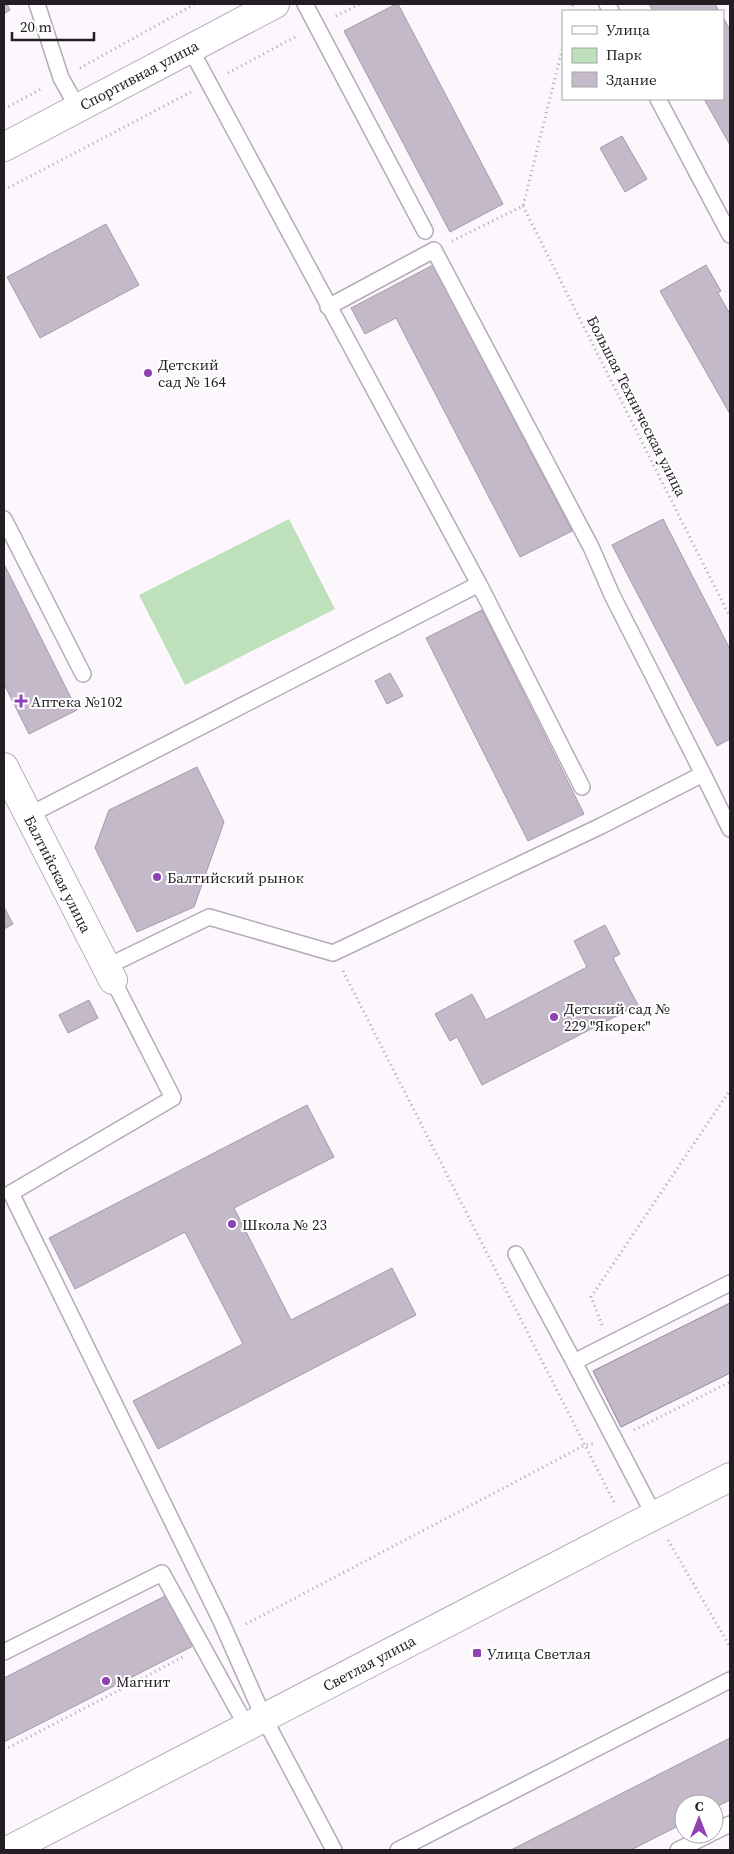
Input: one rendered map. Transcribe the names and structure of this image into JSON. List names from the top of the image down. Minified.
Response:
{"streets":{"street":["Спортивная улица","Балтийская улица","Светлая улица"],"path":["Большая Техническая улица"]},"places":{"other":["Детский сад № 164","Балтийский рынок","Детский сад № 229 \"Якорек\"","Школа № 23","Магнит"],"health":["Аптека №102"],"transit":["Улица Светлая"]},"legend":["Улица","Парк","Здание"],"scale_bar":"20 m","north":"top"}
